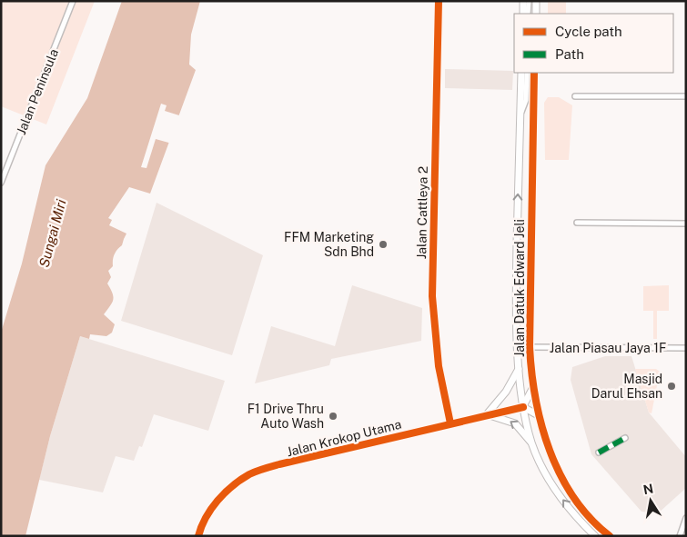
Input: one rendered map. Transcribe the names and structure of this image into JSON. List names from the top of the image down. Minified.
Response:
{"streets":{"street":["Jalan Peninsula","Jalan Cattleya 2","Jalan Datuk Edward Jeli","Jalan Piasau Jaya 1F","Jalan Krokop Utama"]},"crossings":[["Jalan Cattleya 2","Jalan Krokop Utama"],["Jalan Datuk Edward Jeli","Jalan Piasau Jaya 1F"],["Jalan Datuk Edward Jeli","Jalan Krokop Utama"]],"water":["Sungai Miri"],"places":["FFM Marketing Sdn Bhd","Masjid Darul Ehsan","F1 Drive Thru Auto Wash"],"legend":["Cycle path","Path"],"north":"top"}
